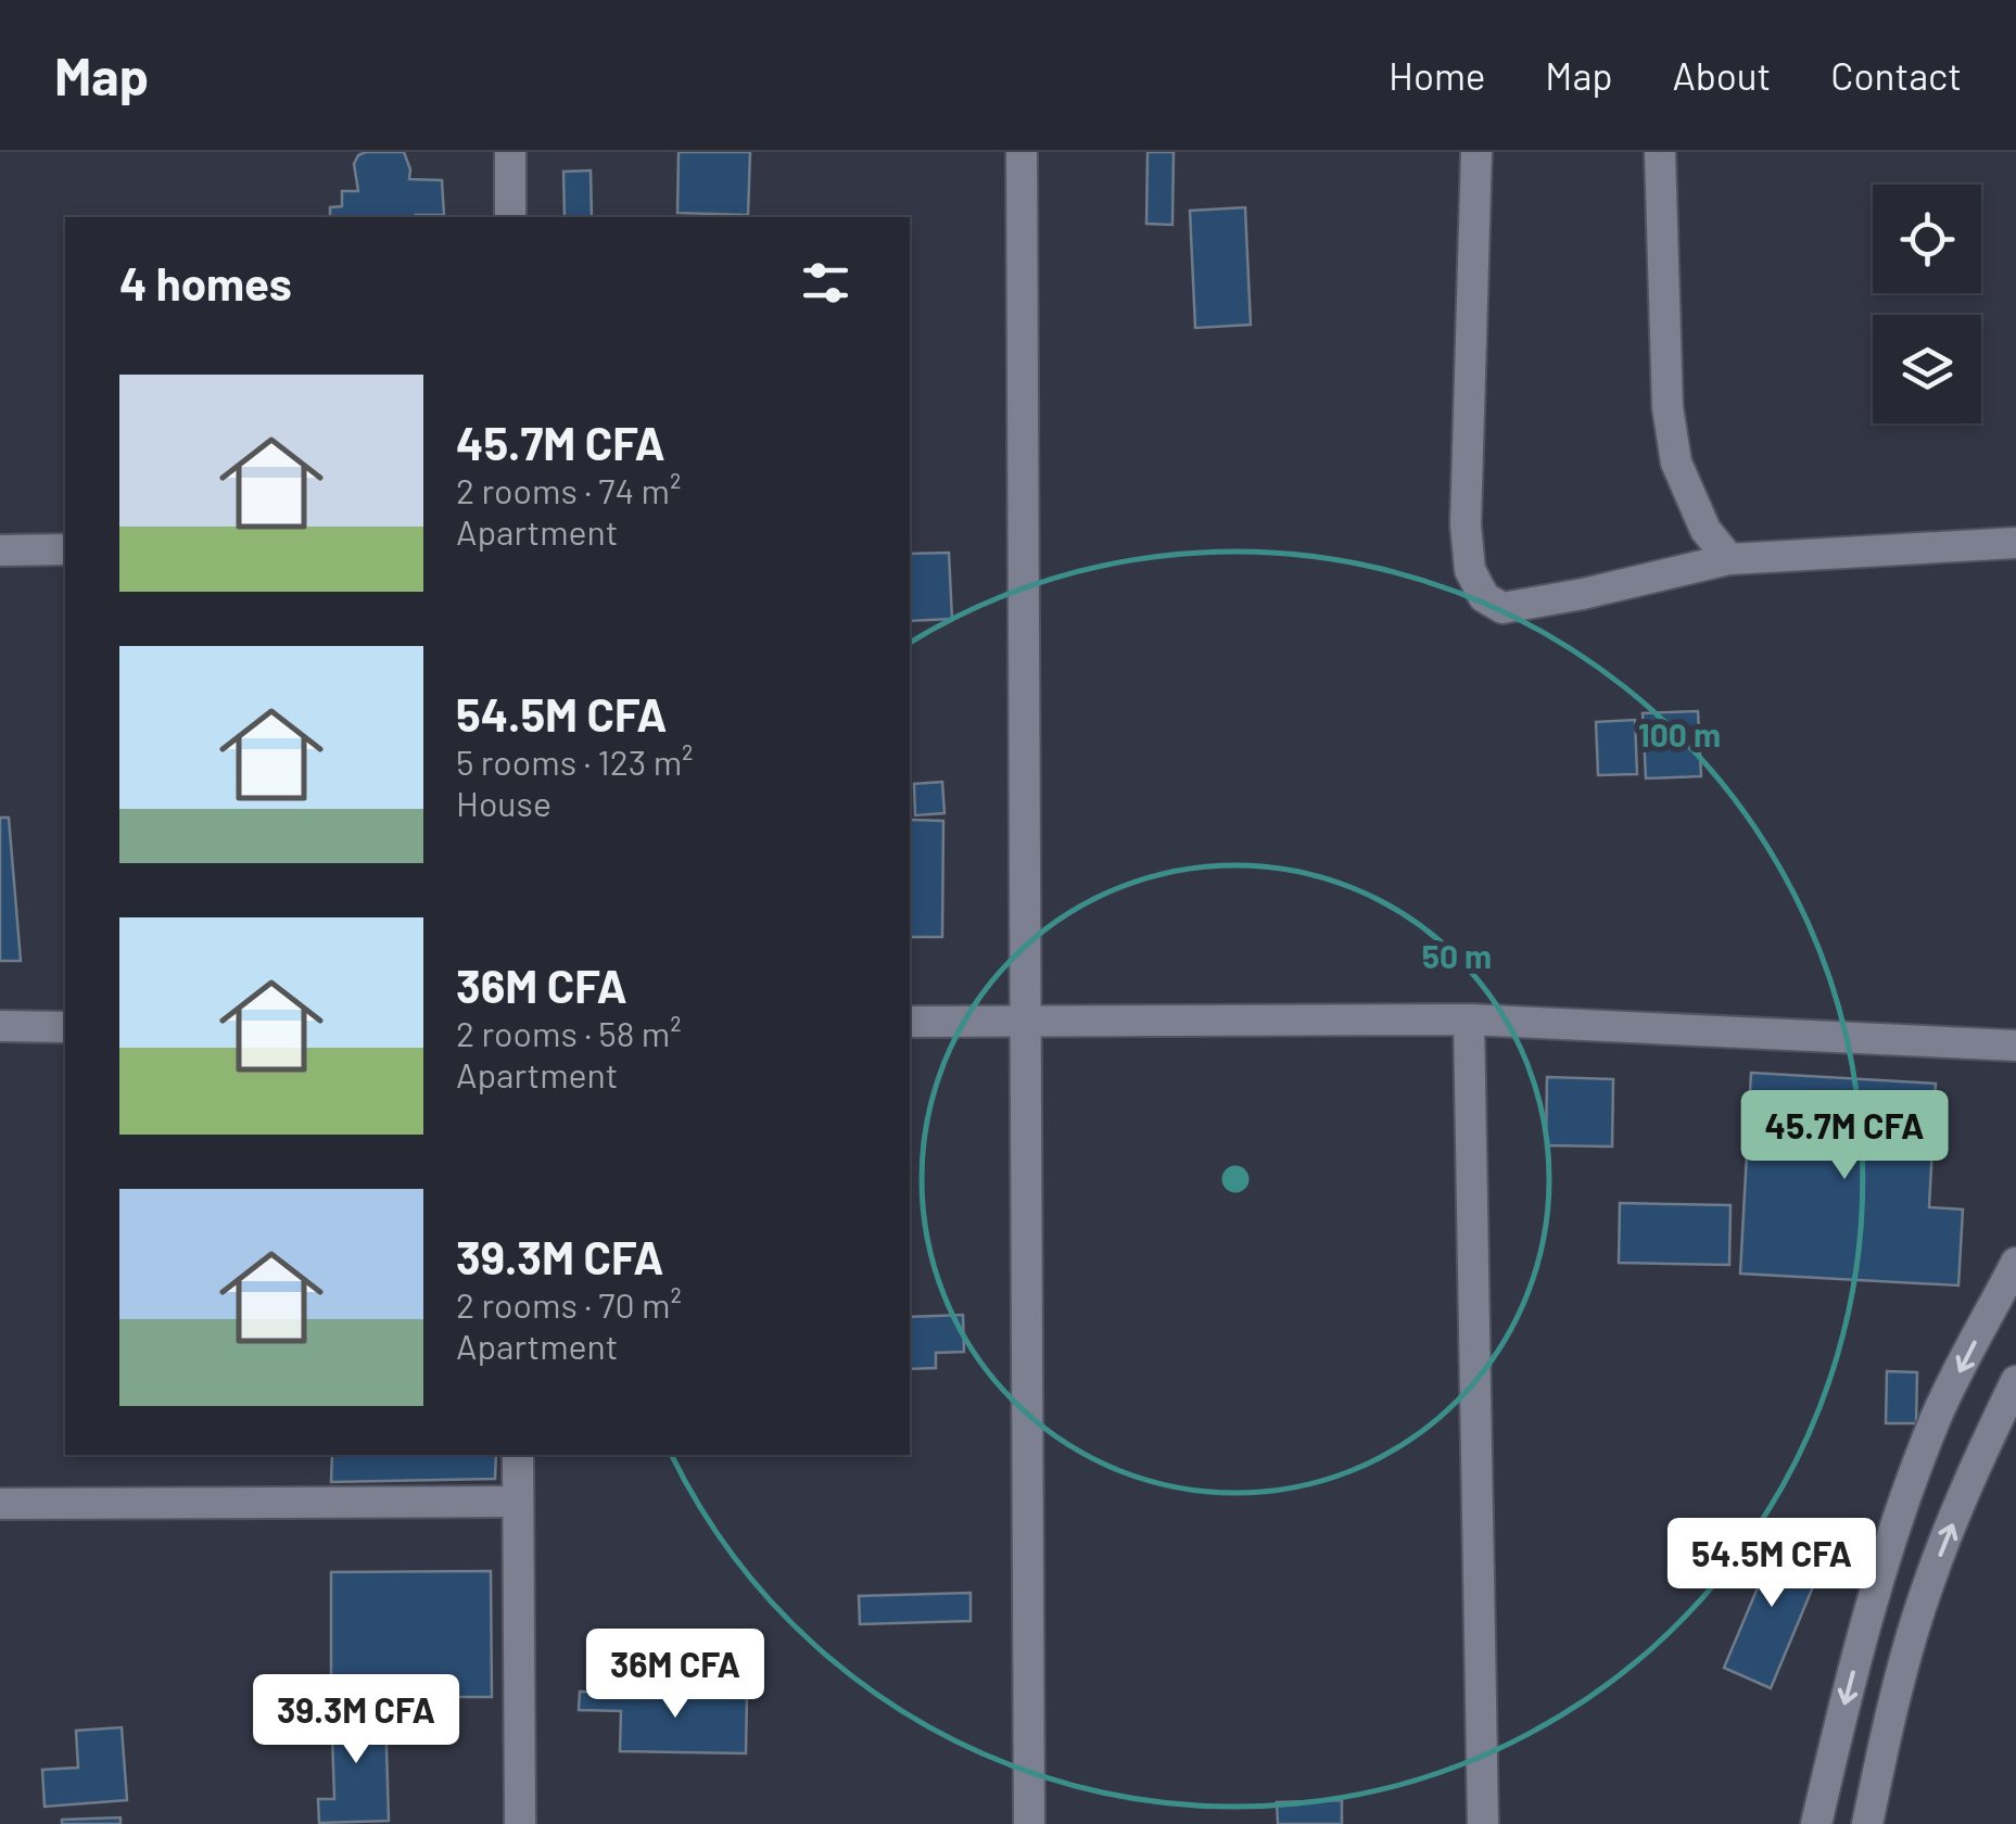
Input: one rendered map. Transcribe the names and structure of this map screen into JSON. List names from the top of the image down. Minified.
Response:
{"page":{"header":"Map","nav":["Home","Map","About","Contact"],"heading":"4 homes","list":[{"name":"45.7M CFA","note":"2 rooms · 74 m² · Apartment"},{"name":"54.5M CFA","note":"5 rooms · 123 m² · House"},{"name":"36M CFA","note":"2 rooms · 58 m² · Apartment"},{"name":"39.3M CFA","note":"2 rooms · 70 m² · Apartment"}],"price":["45.7M CFA","54.5M CFA","36M CFA","39.3M CFA"]},"rings":["100 m","50 m"]}
